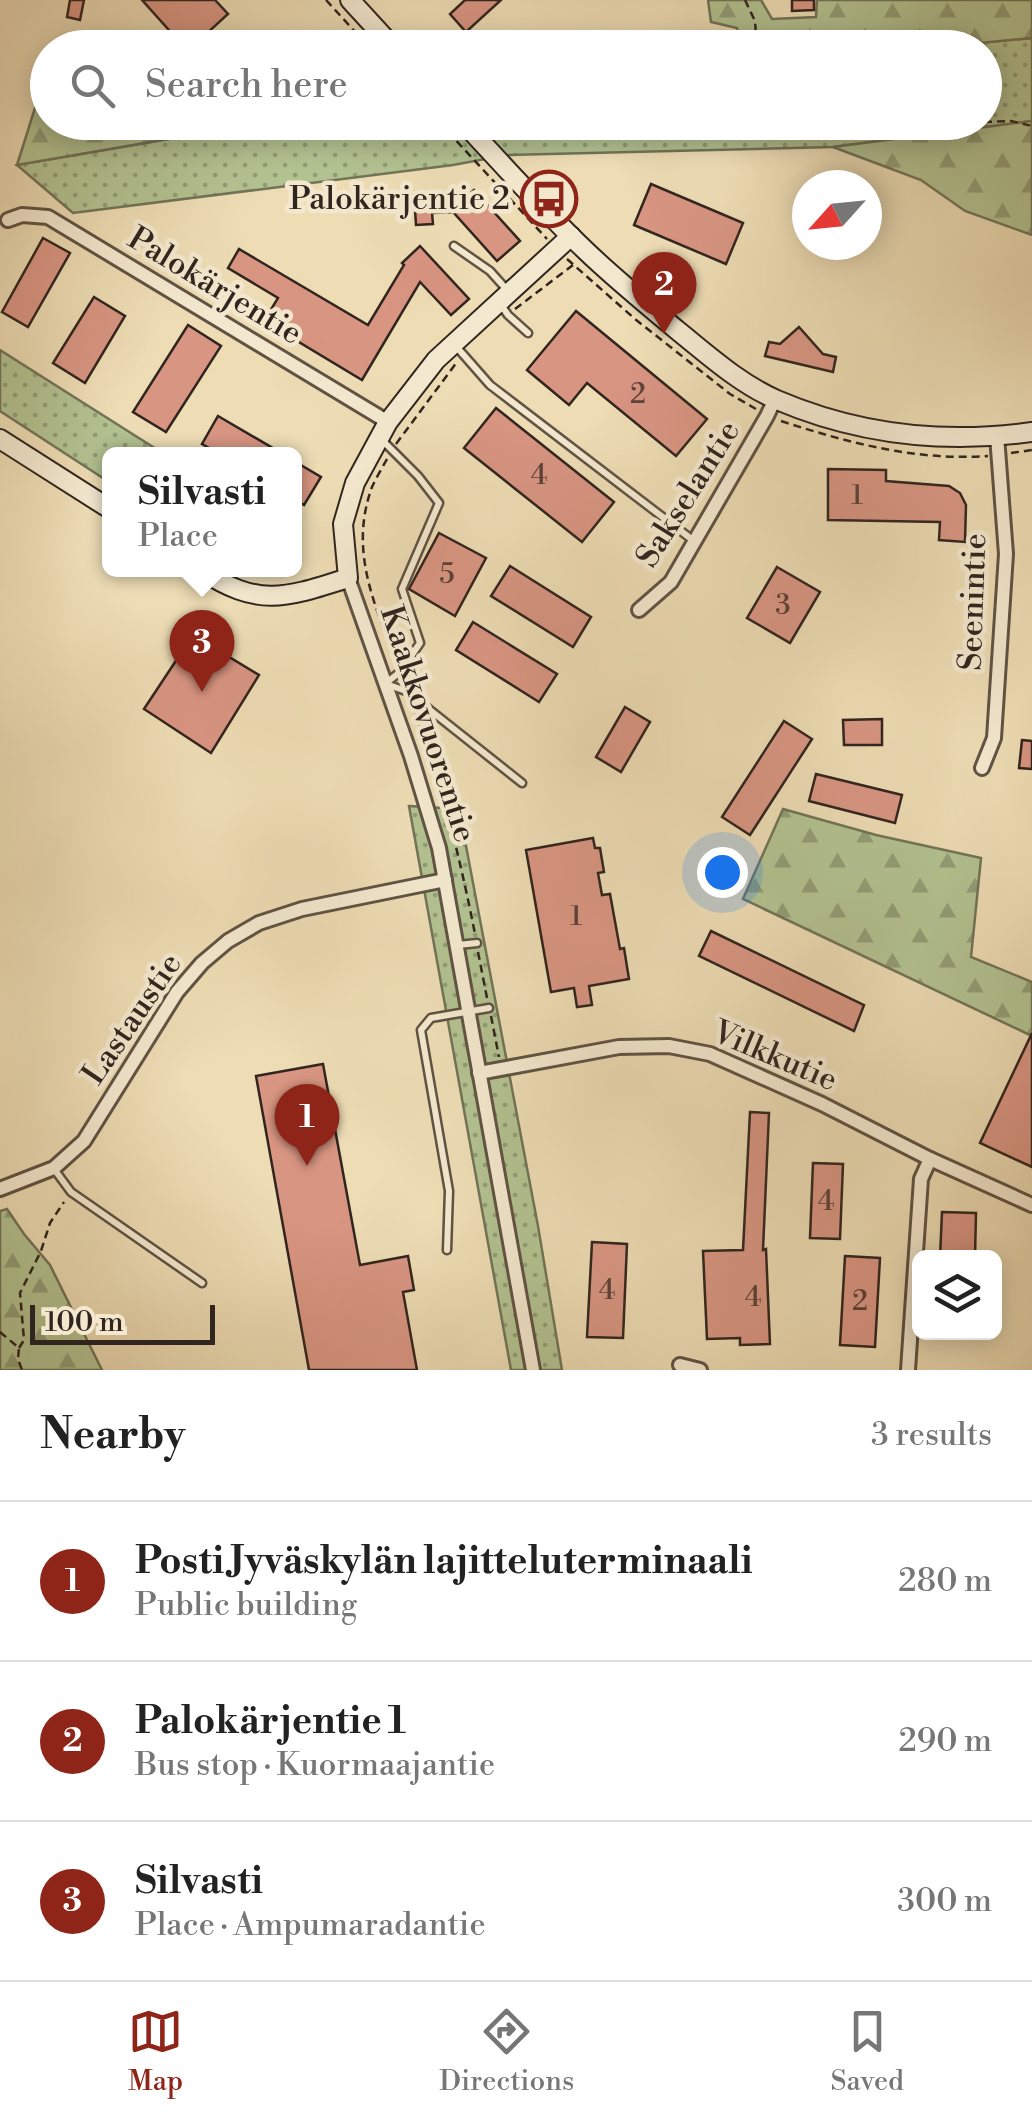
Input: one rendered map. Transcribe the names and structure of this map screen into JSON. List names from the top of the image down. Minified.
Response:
{"streets":{"street":["Palokärjentie","Sakselantie","Seenintie","Kaakkovuorentie","Lastaustie","Vilkkutie"]},"crossings":[["Palokärjentie","Kaakkovuorentie"],["Kaakkovuorentie","Lastaustie"],["Kaakkovuorentie","Vilkkutie"]],"places":{"bus stop":["Palokärjentie 2"]},"house_numbers":["2","4","1","5","3","1","4","4","4","2"],"scale_bar":"100 m","north":"bottom left","page":{"search":"Search here","pins":["2","3","1"],"popup":["Silvasti","Place"],"scale":"100 m","heading":["Nearby","3 results"],"list":[{"mark":"1","name":"Posti Jyväskylän lajitteluterminaali","note":"Public building","value":"280 m"},{"mark":"2","name":"Palokärjentie 1","note":"Bus stop · Kuormaajantie","value":"290 m"},{"mark":"3","name":"Silvasti","note":"Place · Ampumaradantie","value":"300 m"}],"nav":["Map","Directions","Saved"]}}
